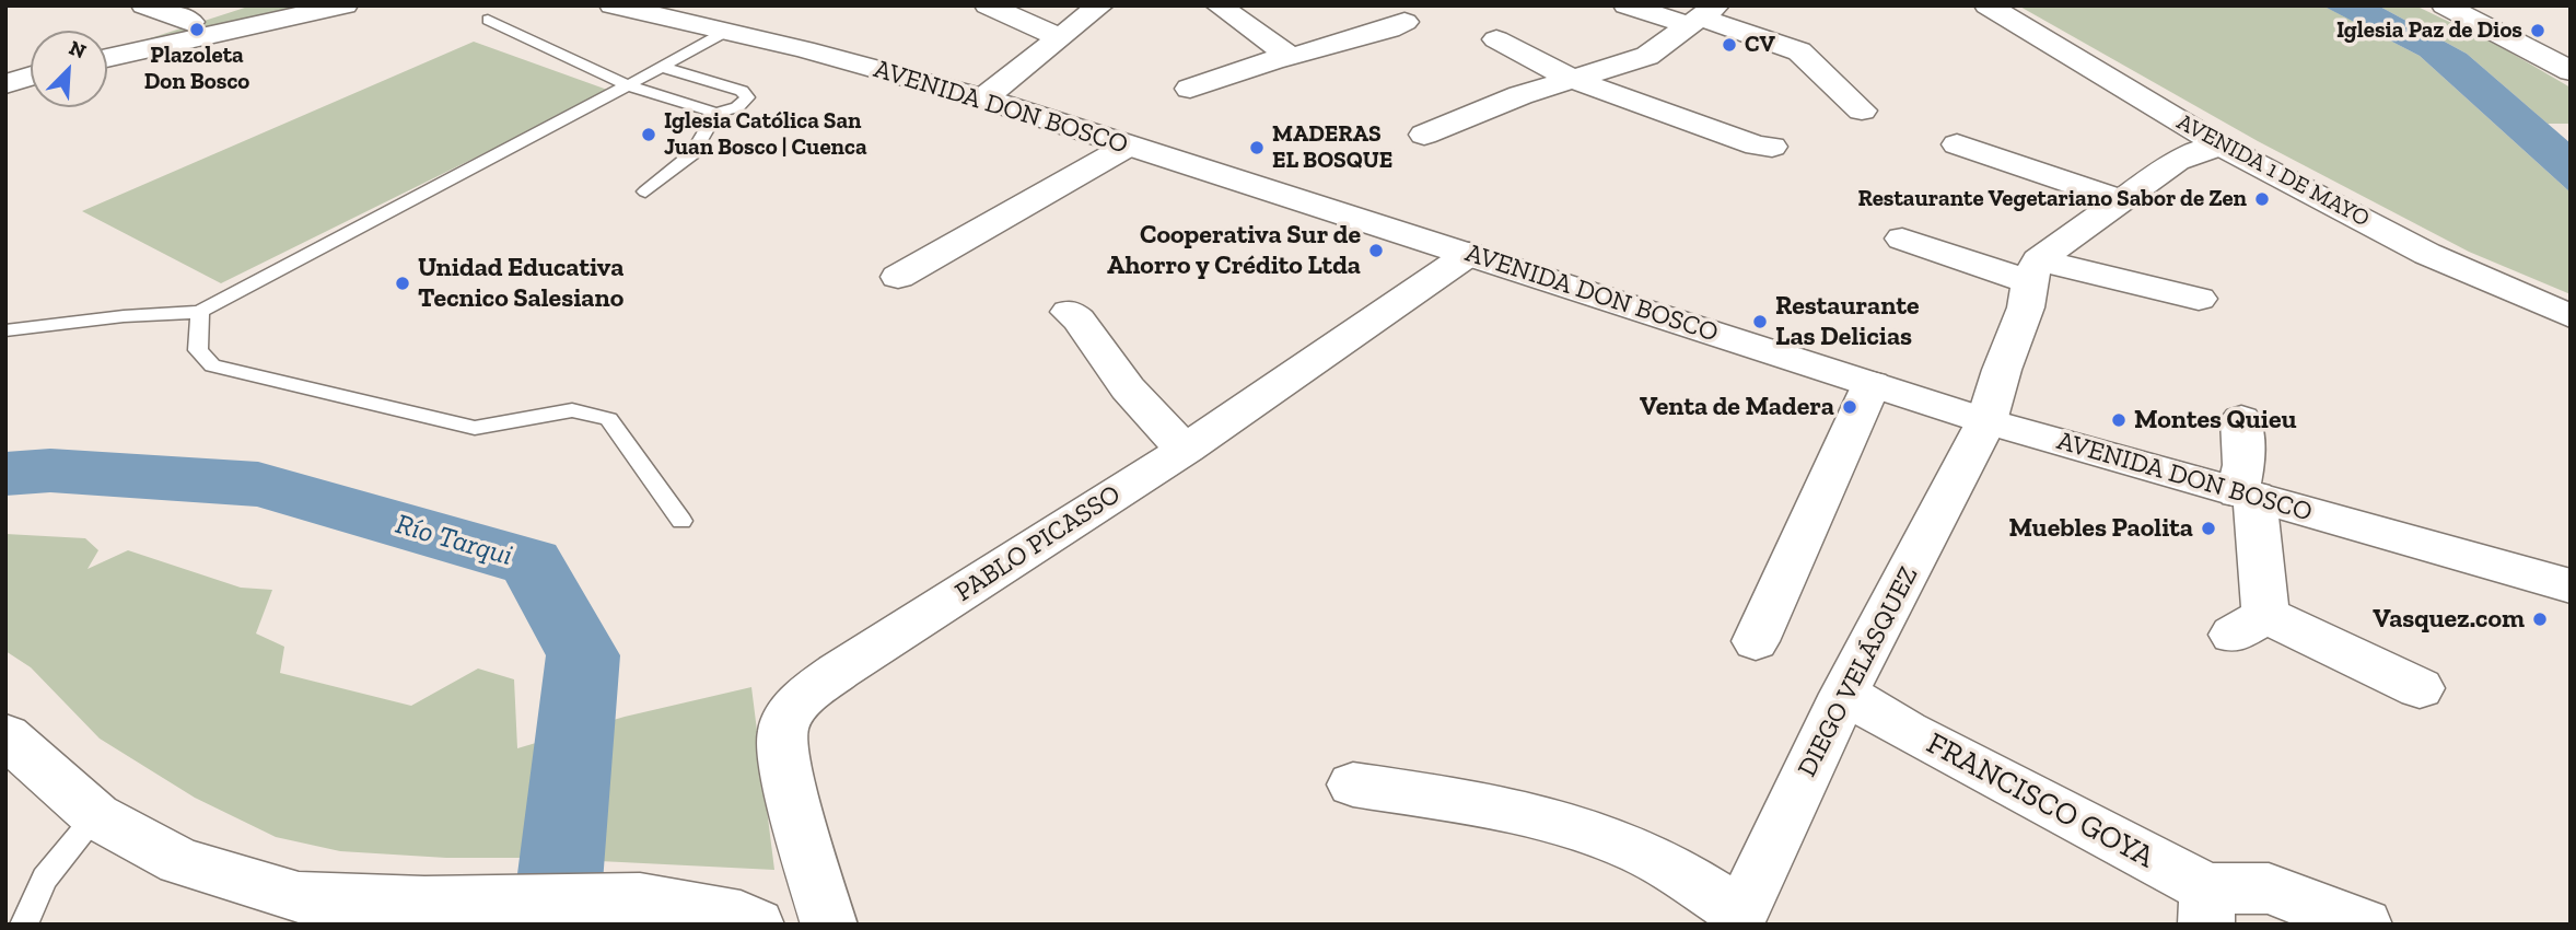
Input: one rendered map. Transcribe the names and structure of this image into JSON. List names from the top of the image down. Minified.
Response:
{"streets":{"street":["AVENIDA DON BOSCO","AVENIDA 1 DE MAYO","PABLO PICASSO","DIEGO VELÁSQUEZ","FRANCISCO GOYA"]},"crossings":[["AVENIDA DON BOSCO","PABLO PICASSO"],["AVENIDA DON BOSCO","DIEGO VELÁSQUEZ"],["DIEGO VELÁSQUEZ","FRANCISCO GOYA"]],"water":["Río Tarqui"],"places":["Plazoleta Don Bosco","Iglesia Paz de Dios","CV","Iglesia Católica San Juan Bosco | Cuenca","MADERAS EL BOSQUE","Restaurante Vegetariano Sabor de Zen","Cooperativa Sur de Ahorro y Crédito Ltda","Unidad Educativa Tecnico Salesiano","Restaurante Las Delicias","Venta de Madera","Montes Quieu","Muebles Paolita","Vasquez.com"],"north":"top right"}
